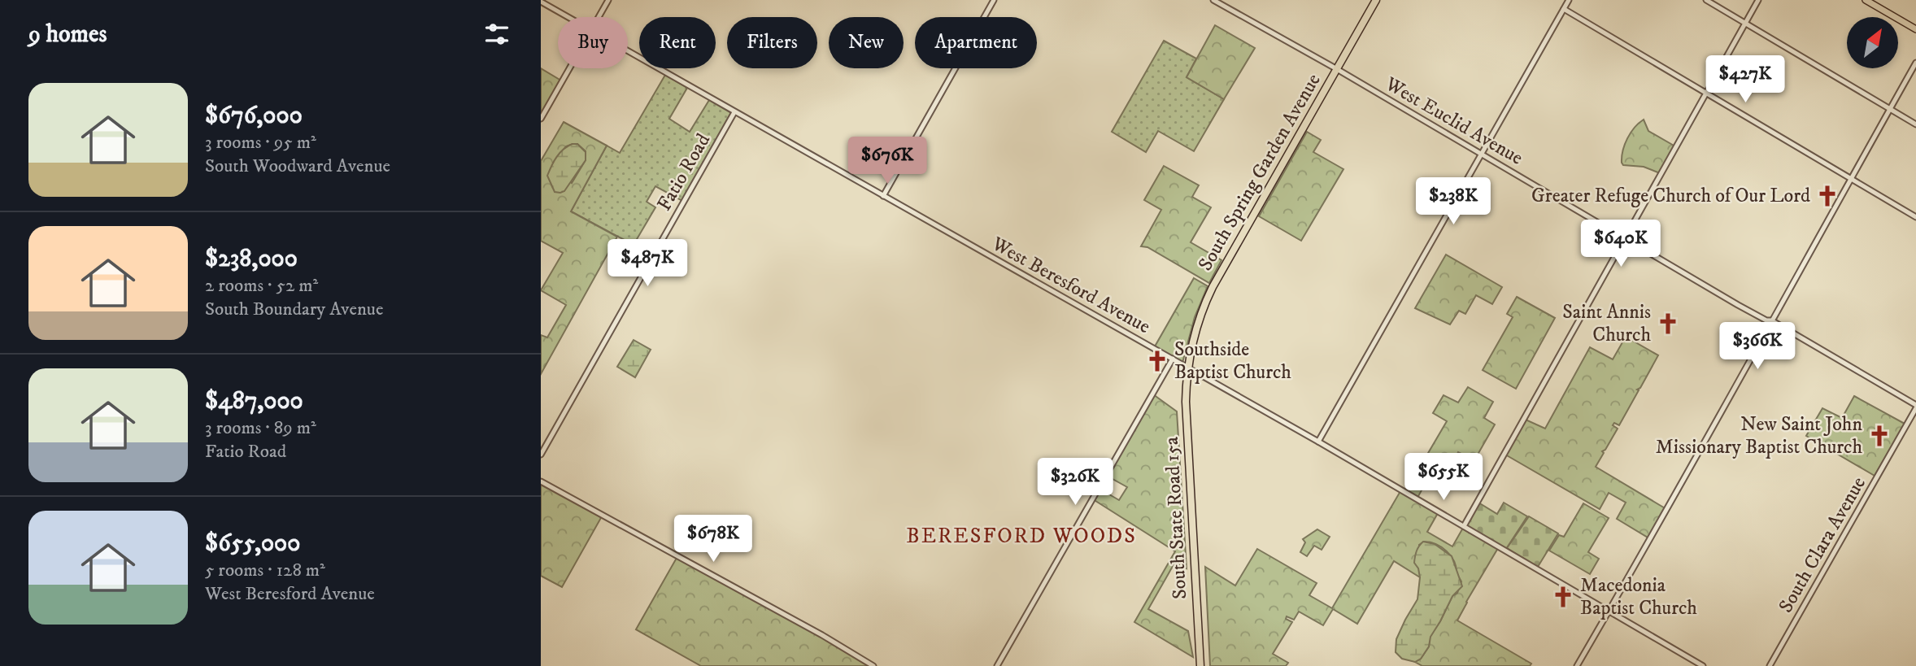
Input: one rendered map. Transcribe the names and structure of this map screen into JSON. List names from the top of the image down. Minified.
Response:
{"streets":{"highway":["South Spring Garden Avenue","South State Road 15a"],"street":["West Euclid Avenue","Fatio Road","West Beresford Avenue","South Clara Avenue"]},"crossings":[["West Euclid Avenue","South Spring Garden Avenue"],["West Euclid Avenue","South Clara Avenue"],["Fatio Road","West Beresford Avenue"],["South Spring Garden Avenue","West Beresford Avenue"],["South Spring Garden Avenue","South State Road 15a"],["West Beresford Avenue","South State Road 15a"]],"districts":["BERESFORD WOODS"],"places":{"church":["Greater Refuge Church of Our Lord","Saint Annis Church","Southside Baptist Church","New Saint John Missionary Baptist Church","Macedonia Baptist Church"]},"north":"top right","page":{"heading":"9 homes","chip":["Buy","Rent","Filters","New","Apartment"],"price":["$427K","$676K","$238K","$640K","$487K","$366K","$655K","$326K","$678K"],"list":[{"name":"$676,000","note":"3 rooms · 95 m² · South Woodward Avenue"},{"name":"$238,000","note":"2 rooms · 52 m² · South Boundary Avenue"},{"name":"$487,000","note":"3 rooms · 89 m² · Fatio Road"},{"name":"$655,000","note":"5 rooms · 128 m² · West Beresford Avenue"}]}}
